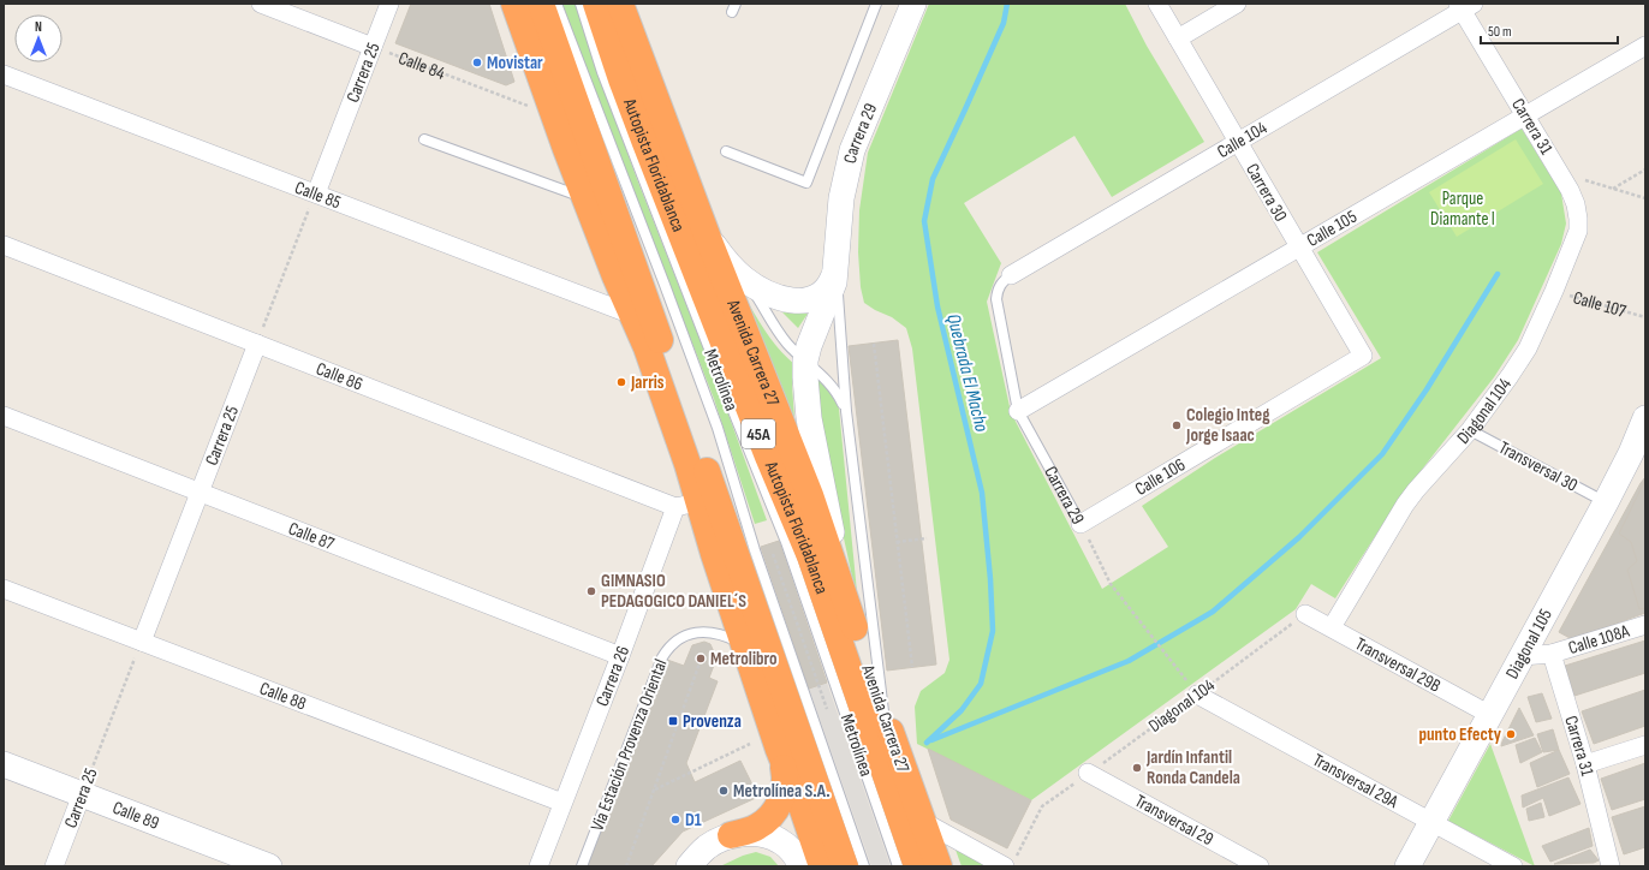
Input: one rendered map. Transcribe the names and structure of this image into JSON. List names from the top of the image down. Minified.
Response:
{"streets":{"highway":["Autopista Floridablanca","Avenida Carrera 27","45A"],"street":["Carrera 25","Carrera 31","Carrera 29","Calle 104","Carrera 30","Calle 85","Calle 105","Calle 86","Diagonal 104","Calle 106","Calle 87","Calle 108A","Diagonal 105","Transversal 29B","Carrera 26","Calle 88","Transversal 29A","Calle 89","Transversal 29"],"lane":["Metrolínea","Transversal 30","Via Estación Provenza Oriental"],"path":["Calle 84","Calle 107"]},"crossings":[["Calle 84","Carrera 25"],["Carrera 25","Calle 85"],["Carrera 25","Calle 86"],["Carrera 25","Calle 87"],["Carrera 25","Calle 88"],["Carrera 25","Calle 89"],["Carrera 31","Calle 104"],["Carrera 31","Calle 105"],["Carrera 31","Diagonal 104"],["Carrera 31","Calle 108A"],["Carrera 29","Calle 104"],["Carrera 29","Calle 105"],["Carrera 29","Avenida Carrera 27"],["Carrera 29","Metrolínea"],["Carrera 29","Diagonal 104"],["Carrera 29","Calle 106"],["Carrera 29","Transversal 29A"],["Calle 104","Carrera 30"],["Carrera 30","Calle 105"],["Carrera 30","Calle 106"],["Calle 107","Diagonal 104"],["Avenida Carrera 27","Metrolínea"],["Calle 86","Carrera 26"],["Diagonal 104","Transversal 30"],["Diagonal 104","Transversal 29B"],["Diagonal 104","Transversal 29A"],["Diagonal 104","Transversal 29"],["Transversal 30","Diagonal 105"],["Calle 87","Carrera 26"],["Diagonal 105","Transversal 29B"],["Diagonal 105","Transversal 29A"],["Carrera 26","Calle 88"]],"water":["Quebrada El Macho"],"parks":["Parque Diamante I"],"places":{"other":["Movistar","Jarris","Colegio Integ Jorge Isaac","GIMNASIO PEDAGOGICO DANIEL´S","Metrolibro","punto Efecty","Jardín Infantil Ronda Candela","Metrolínea S.A.","D1"],"transit":["Provenza"]},"scale_bar":"50 m","north":"top"}
